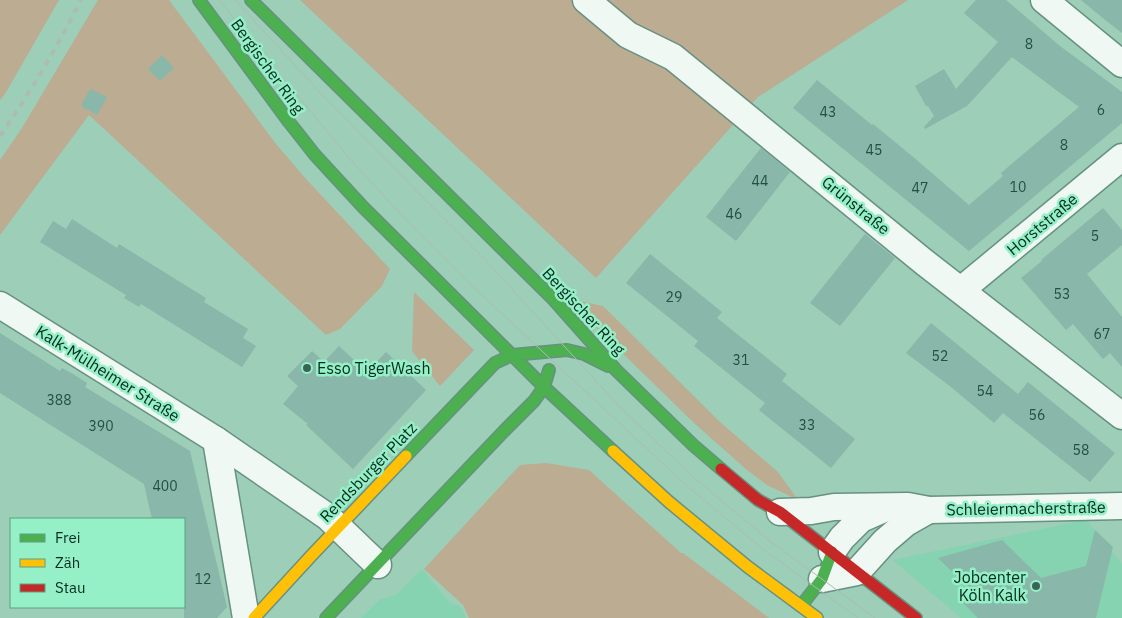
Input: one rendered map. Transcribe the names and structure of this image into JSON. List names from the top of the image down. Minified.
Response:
{"streets":{"main road":["Bergischer Ring","Rendsburger Platz"],"street":["Grünstraße","Horststraße","Kalk-Mülheimer Straße","Schleiermacherstraße"]},"crossings":[["Bergischer Ring","Rendsburger Platz"],["Bergischer Ring","Schleiermacherstraße"],["Grünstraße","Horststraße"],["Kalk-Mülheimer Straße","Rendsburger Platz"]],"places":["Esso TigerWash","Jobcenter Köln Kalk"],"house_numbers":["8","6","43","8","45","44","10","47","46","5","53","29","67","52","31","54","388","56","33","390","58","400","12"],"legend":["Frei","Zäh","Stau"]}
